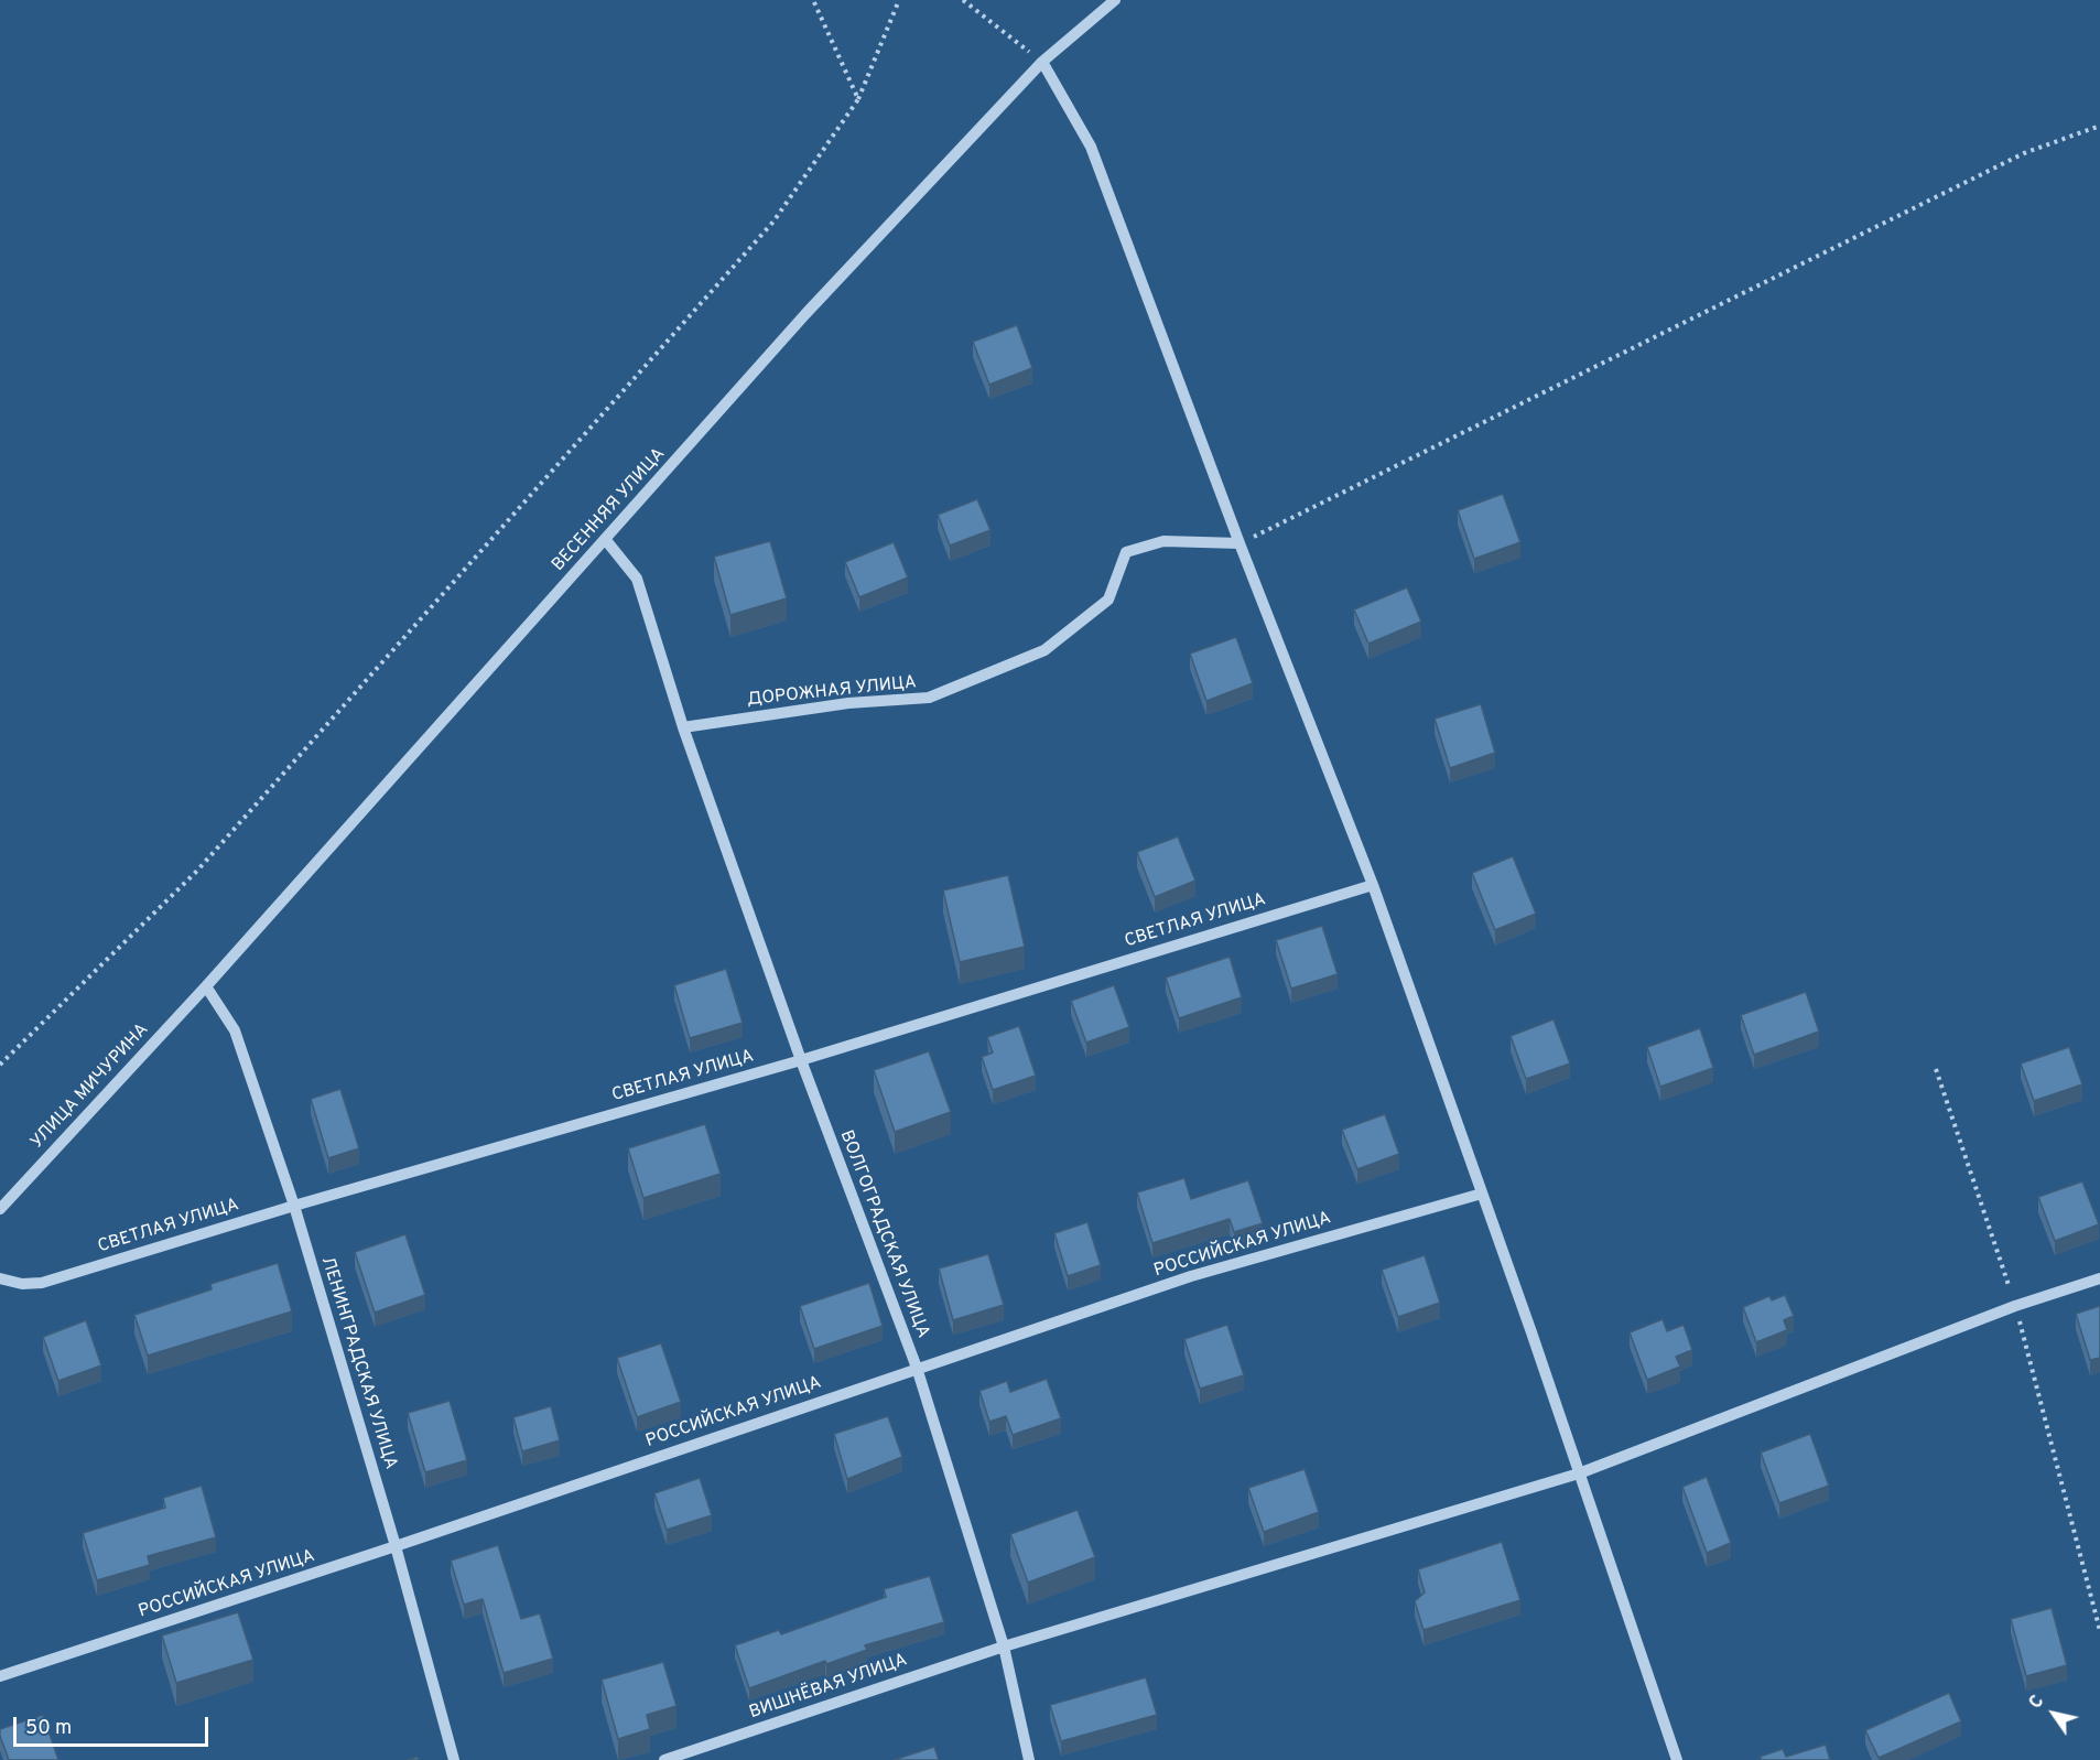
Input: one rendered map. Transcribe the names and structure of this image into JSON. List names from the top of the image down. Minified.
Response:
{"streets":{"street":["ВЕСЕННЯЯ УЛИЦА","ДОРОЖНАЯ УЛИЦА","СВЕТЛАЯ УЛИЦА","УЛИЦА МИЧУРИНА","ВОЛГОГРАДСКАЯ УЛИЦА","РОССИЙСКАЯ УЛИЦА","ЛЕНИНГРАДСКАЯ УЛИЦА","ВИШНЁВАЯ УЛИЦА"]},"crossings":[["ВЕСЕННЯЯ УЛИЦА","УЛИЦА МИЧУРИНА"],["ВЕСЕННЯЯ УЛИЦА","ВОЛГОГРАДСКАЯ УЛИЦА"],["ВЕСЕННЯЯ УЛИЦА","ЛЕНИНГРАДСКАЯ УЛИЦА"],["ДОРОЖНАЯ УЛИЦА","ВОЛГОГРАДСКАЯ УЛИЦА"],["СВЕТЛАЯ УЛИЦА","ВОЛГОГРАДСКАЯ УЛИЦА"],["СВЕТЛАЯ УЛИЦА","ЛЕНИНГРАДСКАЯ УЛИЦА"],["УЛИЦА МИЧУРИНА","ЛЕНИНГРАДСКАЯ УЛИЦА"],["ВОЛГОГРАДСКАЯ УЛИЦА","РОССИЙСКАЯ УЛИЦА"],["ВОЛГОГРАДСКАЯ УЛИЦА","ВИШНЁВАЯ УЛИЦА"],["РОССИЙСКАЯ УЛИЦА","ЛЕНИНГРАДСКАЯ УЛИЦА"]],"scale_bar":"50 m","north":"top left"}
